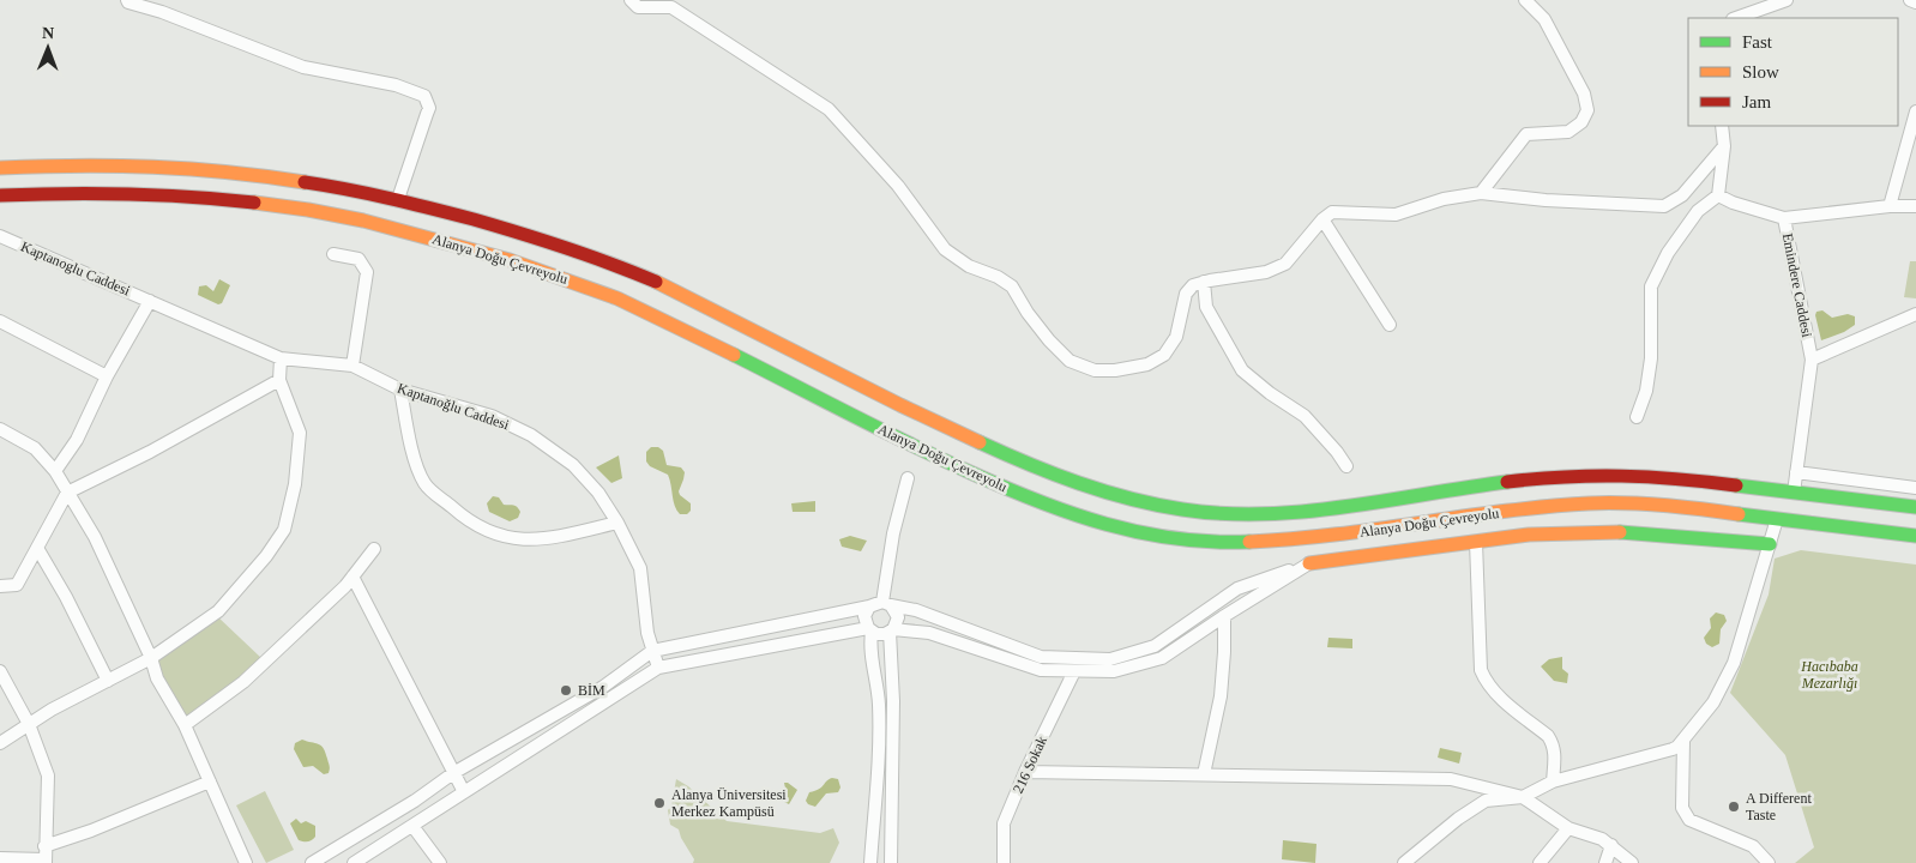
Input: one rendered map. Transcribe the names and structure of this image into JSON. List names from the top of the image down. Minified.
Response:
{"streets":{"main road":["Alanya Doğu Çevreyolu"],"street":["Kaptanoglu Caddesi","Emindere Caddesi","Kaptanoğlu Caddesi","216 Sokak"]},"crossings":[["Alanya Doğu Çevreyolu","Emindere Caddesi"],["Kaptanoglu Caddesi","Kaptanoğlu Caddesi"]],"parks":["Hacıbaba Mezarlığı"],"places":["BİM","Alanya Üniversitesi Merkez Kampüsü","A Different Taste"],"legend":["Fast","Slow","Jam"],"north":"top"}
